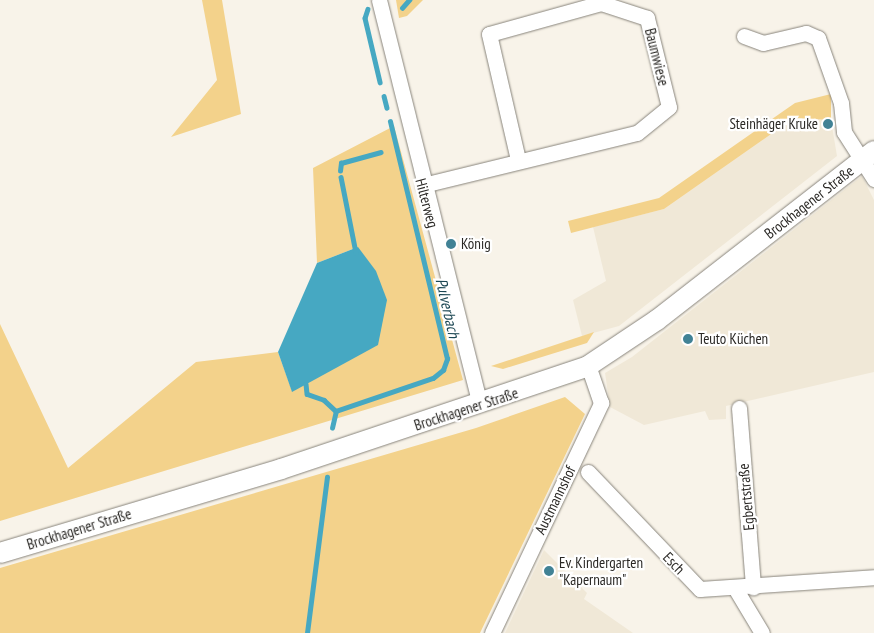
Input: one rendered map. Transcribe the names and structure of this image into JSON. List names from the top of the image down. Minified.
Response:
{"streets":{"main road":["Brockhagener Straße"],"street":["Baumwiese","Hilterweg","Egbertstraße","Austmannshof","Esch"]},"crossings":[["Baumwiese","Hilterweg"],["Brockhagener Straße","Hilterweg"],["Brockhagener Straße","Austmannshof"]],"water":["Pulverbach"],"places":["Steinhäger Kruke","König","Teuto Küchen","Ev. Kindergarten \"Kapernaum\""]}
